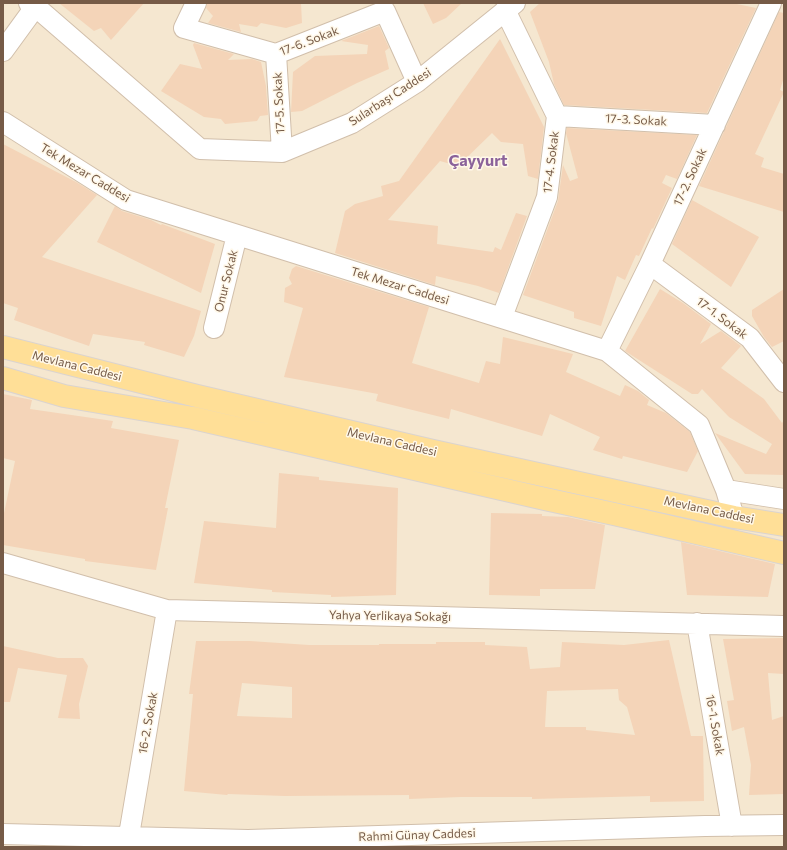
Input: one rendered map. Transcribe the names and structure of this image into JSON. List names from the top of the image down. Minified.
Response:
{"streets":{"main road":["Mevlana Caddesi"],"street":["17-6. Sokak","Sularbaşı Caddesi","17-5. Sokak","17-3. Sokak","17-4. Sokak","Tek Mezar Caddesi","17-2. Sokak","Onur Sokak","17-1. Sokak","Yahya Yerlikaya Sokağı","16-2. Sokak","16-1. Sokak","Rahmi Günay Caddesi"]},"crossings":[["17-6. Sokak","Sularbaşı Caddesi"],["17-6. Sokak","17-5. Sokak"],["Sularbaşı Caddesi","17-5. Sokak"],["Sularbaşı Caddesi","17-4. Sokak"],["17-3. Sokak","17-4. Sokak"],["17-3. Sokak","17-2. Sokak"],["17-4. Sokak","Tek Mezar Caddesi"],["Tek Mezar Caddesi","17-2. Sokak"],["Tek Mezar Caddesi","Onur Sokak"],["Tek Mezar Caddesi","Mevlana Caddesi"],["17-2. Sokak","17-1. Sokak"],["Yahya Yerlikaya Sokağı","16-2. Sokak"],["Yahya Yerlikaya Sokağı","16-1. Sokak"],["16-2. Sokak","Rahmi Günay Caddesi"],["16-1. Sokak","Rahmi Günay Caddesi"]],"districts":["Çayyurt"]}
